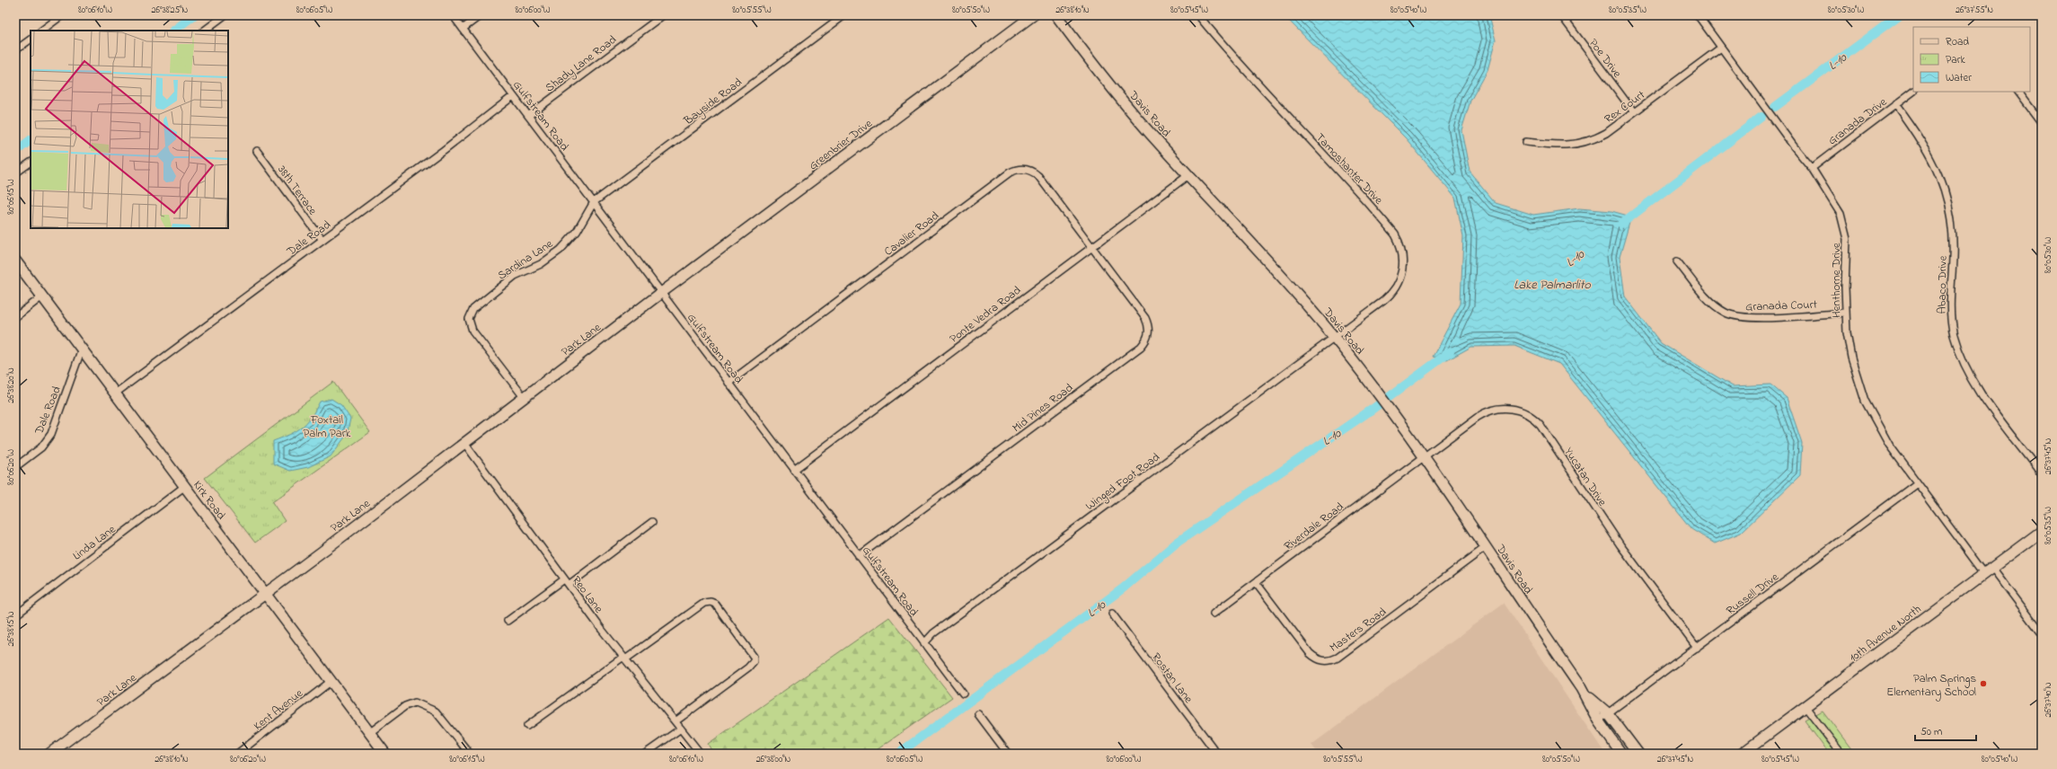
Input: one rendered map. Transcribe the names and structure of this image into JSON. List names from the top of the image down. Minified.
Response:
{"streets":{"street":["Poe Drive","Shady Lane Road","Bayside Road","Rex Court","Davis Road","Gulfstream Road","Granada Drive","Greenbrier Drive","Tamoshanter Drive","38th Terrace","Cavalier Road","Dale Road","Sardina Lane","Henthorne Drive","Abaco Drive","Granada Court","Ponte Vedra Road","Park Lane","Mid Pines Road","Yucatan Drive","Winged Foot Road","Kirk Road","Riverdale Road","Linda Lane","Russell Drive","Reo Lane","Masters Road","10th Avenue North","Rostan Lane","Kent Avenue"]},"crossings":[["Poe Drive","Rex Court"],["Shady Lane Road","Gulfstream Road"],["Bayside Road","Gulfstream Road"],["Bayside Road","Sardina Lane"],["Rex Court","Henthorne Drive"],["Davis Road","Tamoshanter Drive"],["Davis Road","Ponte Vedra Road"],["Davis Road","Yucatan Drive"],["Davis Road","Winged Foot Road"],["Davis Road","Riverdale Road"],["Davis Road","Russell Drive"],["Davis Road","Masters Road"],["Gulfstream Road","Greenbrier Drive"],["Gulfstream Road","Cavalier Road"],["Gulfstream Road","Dale Road"],["Gulfstream Road","Sardina Lane"],["Gulfstream Road","Ponte Vedra Road"],["Gulfstream Road","Park Lane"],["Gulfstream Road","Mid Pines Road"],["Gulfstream Road","Winged Foot Road"],["Granada Drive","Henthorne Drive"],["Granada Drive","Abaco Drive"],["Greenbrier Drive","Park Lane"],["Tamoshanter Drive","Winged Foot Road"],["38th Terrace","Dale Road"],["Cavalier Road","Ponte Vedra Road"],["Cavalier Road","Mid Pines Road"],["Dale Road","Kirk Road"],["Sardina Lane","Park Lane"],["Henthorne Drive","Granada Court"],["Henthorne Drive","Russell Drive"],["Henthorne Drive","10th Avenue North"],["Ponte Vedra Road","Mid Pines Road"],["Park Lane","Kirk Road"],["Park Lane","Reo Lane"],["Yucatan Drive","Riverdale Road"],["Yucatan Drive","Russell Drive"],["Kirk Road","Linda Lane"],["Kirk Road","Kent Avenue"],["Riverdale Road","Masters Road"]],"water":["L-10","Lake Palmarlito"],"parks":["Foxtail Palm Park"],"places":["Palm Springs Elementary School"],"legend":["Road","Park","Water"],"scale_bar":"50 m","coordinates":["80°06'10\"W","26°38'25\"N","80°06'05\"W","80°06'00\"W","80°05'55\"W","80°05'50\"W","26°38'10\"N","80°05'45\"W","80°05'40\"W","80°05'35\"W","80°05'30\"W","26°37'55\"N","80°06'15\"W","26°38'20\"N","26°37'45\"N","80°06'20\"W","26°38'15\"N","26°37'40\"N","26°38'00\"N"]}
